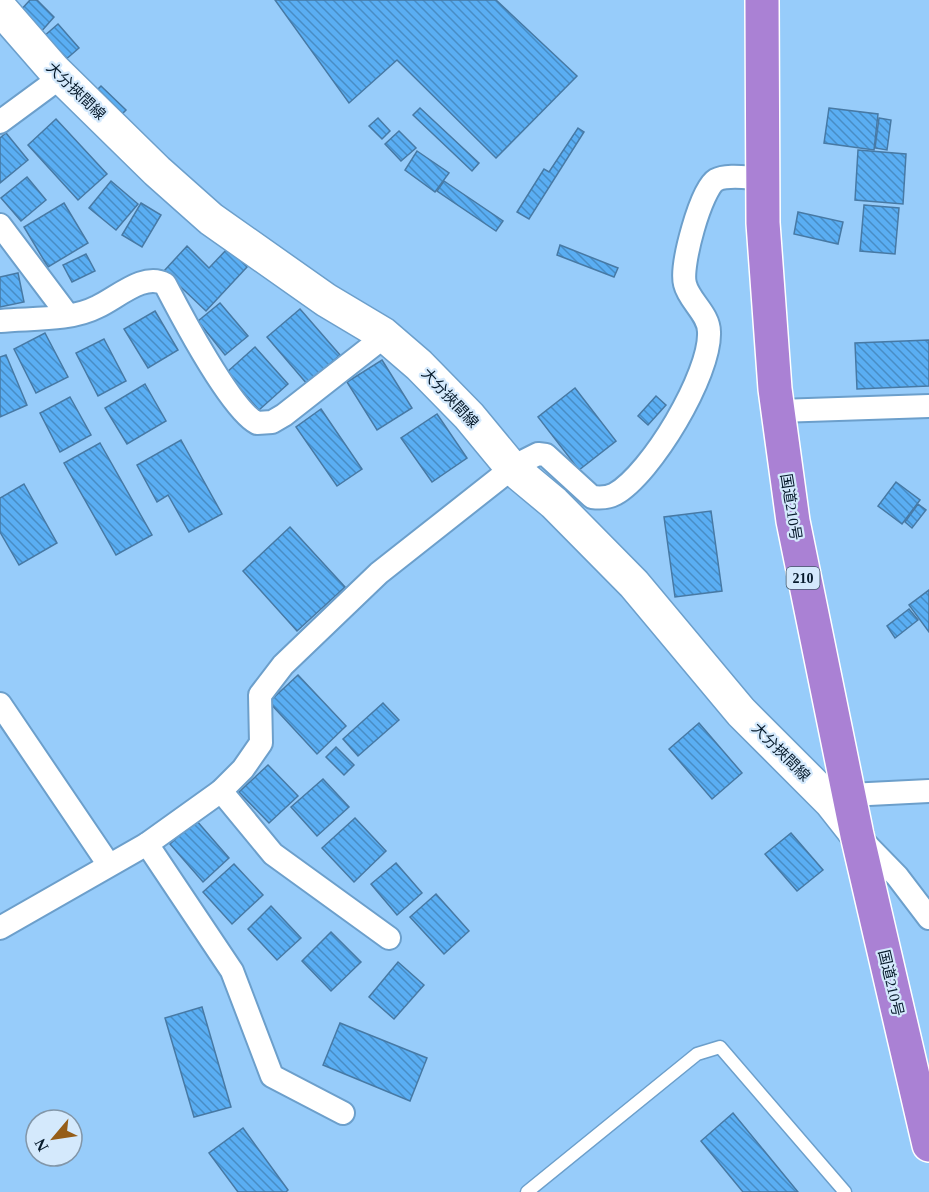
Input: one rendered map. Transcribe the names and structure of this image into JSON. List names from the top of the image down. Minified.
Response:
{"streets":{"highway":["国道210号","210"],"main road":["大分挾間線"]},"crossings":[["大分挾間線","国道210号"]],"north":"bottom left"}
